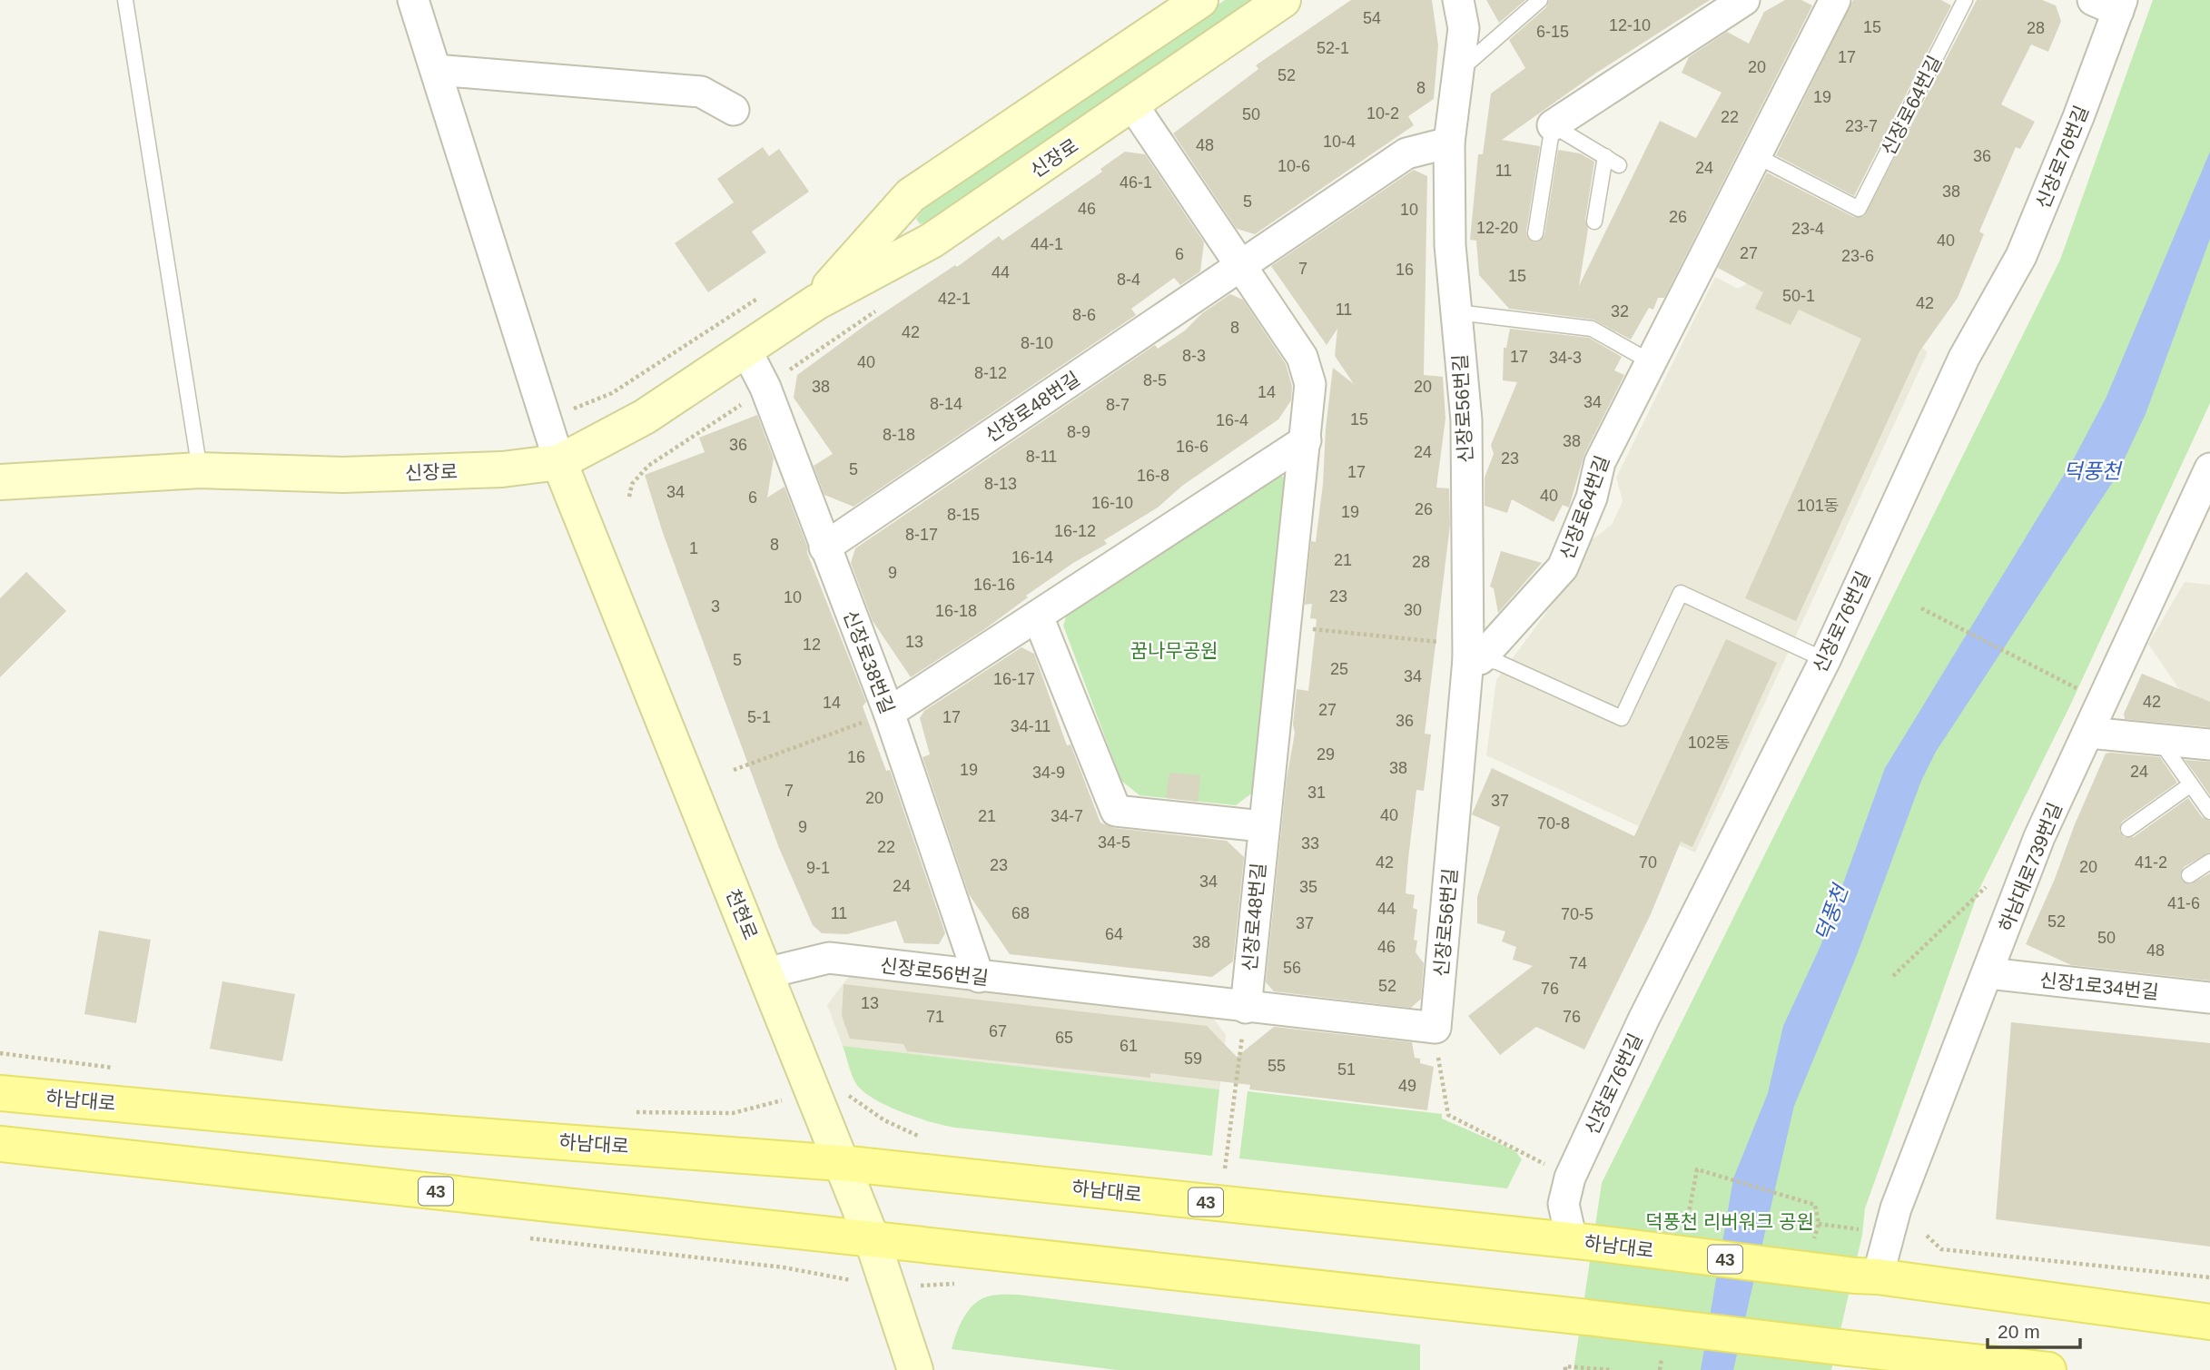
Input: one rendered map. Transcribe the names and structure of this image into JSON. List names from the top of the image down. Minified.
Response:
{"streets":{"main road":["하남대로","43"],"street":["신장로64번길","신장로76번길","신장로","신장로48번길","신장로56번길","신장로38번길","하남대로739번길","천현로","신장1로34번길"]},"crossings":[["신장로64번길","신장로56번길"],["신장로76번길","하남대로"],["신장로","신장로48번길"],["신장로","신장로38번길"],["신장로","천현로"],["신장로48번길","신장로56번길"],["신장로48번길","신장로38번길"],["신장로56번길","신장로38번길"],["신장로56번길","천현로"],["하남대로739번길","신장1로34번길"],["하남대로739번길","하남대로"],["천현로","하남대로"],["천현로","43"]],"water":["덕풍천"],"parks":["꿈나무공원","덕풍천 리버워크 공원"],"house_numbers":["54","12-10","15","28","6-15","52-1","17","20","52","8","19","10-2","50","22","23-7","10-4","48","36","10-6","24","11","46-1","38","5","46","10","26","12-20","23-4","40","44-1","27","6","23-6","7","16","44","15","8-4","50-1","42-1","42","11","32","8-6","8","42","8-10","8-3","17","34-3","40","8-12","8-5","38","20","14","34","8-14","8-7","15","16-4","8-9","8-18","38","36","16-6","24","8-11","23","5","17","16-8","8-13","34","40","6","16-10","101동","26","19","8-15","16-12","8-17","8","1","16-14","21","28","9","16-16","23","10","3","30","16-18","13","12","5","25","34","16-17","42","14","27","5-1","17","36","34-11","102동","29","16","38","19","24","34-9","7","31","20","37","40","21","34-7","70-8","9","34-5","33","22","42","70","41-2","23","20","9-1","34","24","35","41-6","44","11","68","70-5","52","37","64","50","38","46","48","74","56","52","76","13","71","76","67","65","61","59","55","51","49"],"scale_bar":"20 m"}
